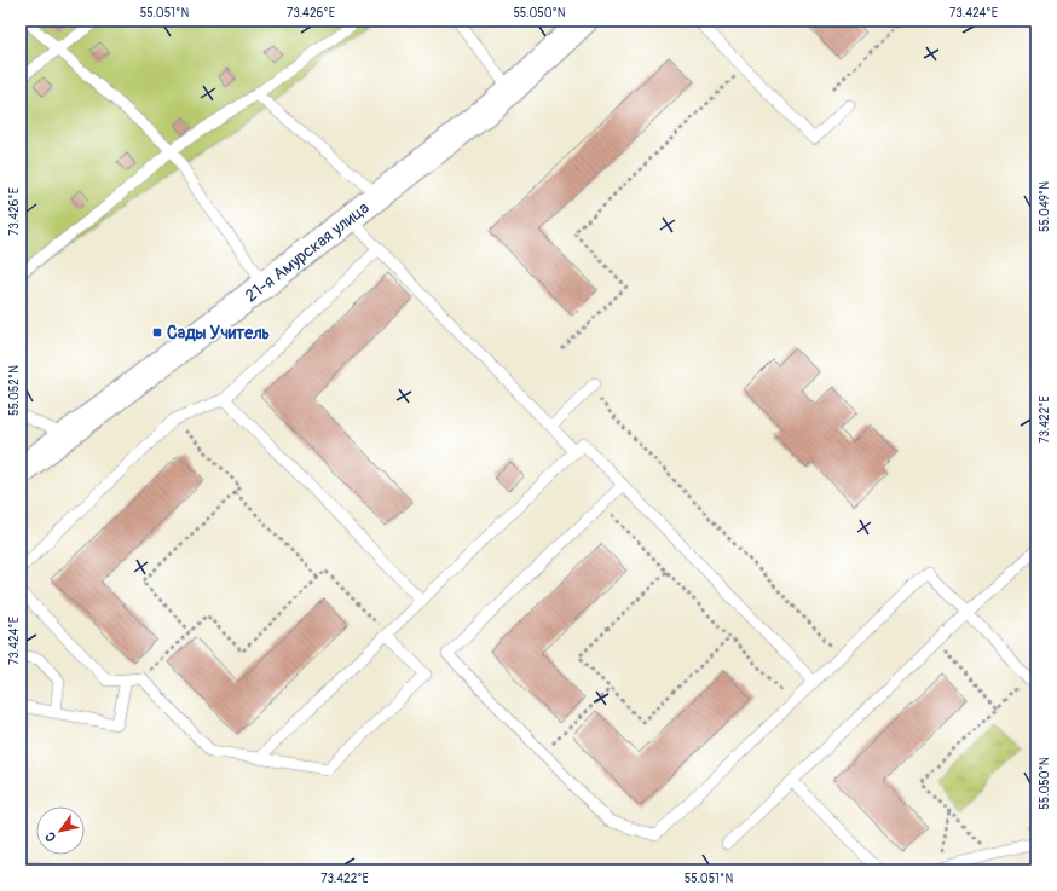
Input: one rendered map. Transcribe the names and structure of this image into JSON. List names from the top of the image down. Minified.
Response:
{"streets":{"main road":["21-я Амурская улица"]},"places":{"transit":["Сады Учитель"]},"north":"bottom left","coordinates":["55.051°N","73.426°E","55.050°N","73.424°E","55.049°N","55.052°N","73.422°E"]}
